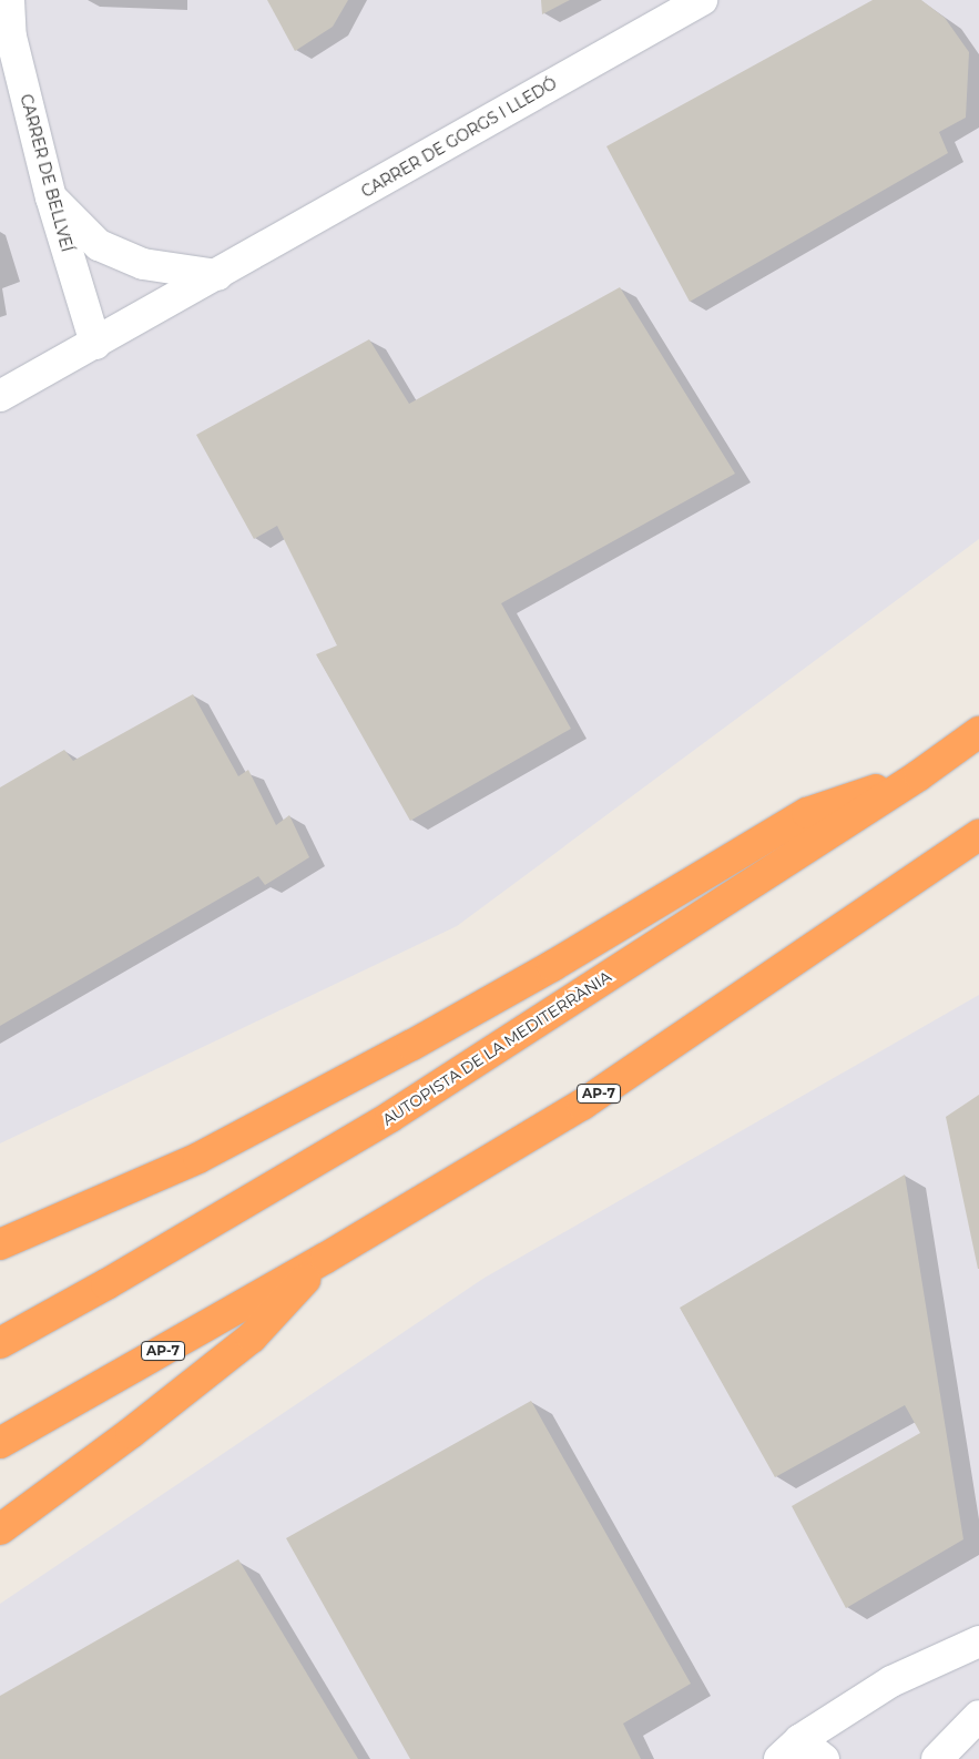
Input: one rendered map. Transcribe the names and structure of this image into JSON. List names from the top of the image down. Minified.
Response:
{"streets":{"highway":["AUTOPISTA DE LA MEDITERRÀNIA","AP-7"],"street":["CARRER DE GORGS I LLEDÓ","CARRER DE BELLVEÍ"]},"crossings":[["CARRER DE GORGS I LLEDÓ","CARRER DE BELLVEÍ"]]}
